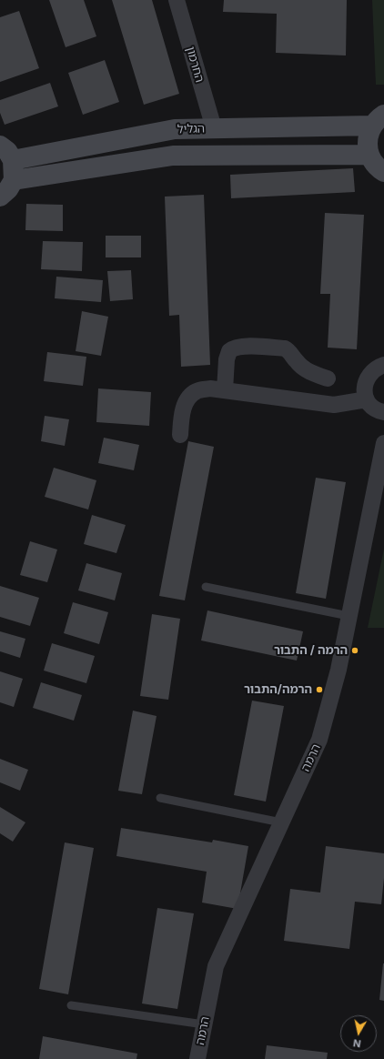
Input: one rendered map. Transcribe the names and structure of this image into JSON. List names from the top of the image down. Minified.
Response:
{"streets":{"street":["החרמון","הגליל","הרמה"]},"crossings":[["החרמון","הגליל"]],"places":["הרמה / התבור","הרמה/התבור"],"north":"bottom"}
